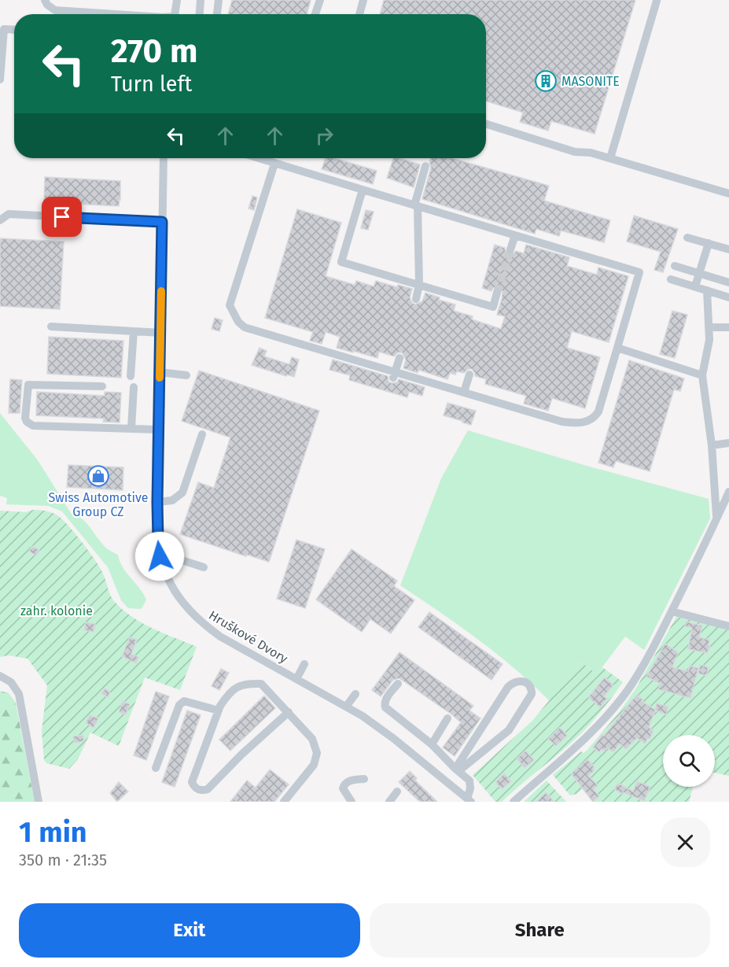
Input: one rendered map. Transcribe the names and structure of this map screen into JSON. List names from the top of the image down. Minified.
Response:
{"streets":{"street":["Hruškové Dvory"]},"parks":["zahr. kolonie"],"places":{"building":["MASONITE"],"shop":["Swiss Automotive Group CZ"]},"page":{"turn":["270 m","Turn left"],"heading":["1 min","350 m · 21:35"],"buttons":["Exit","Share"]}}
